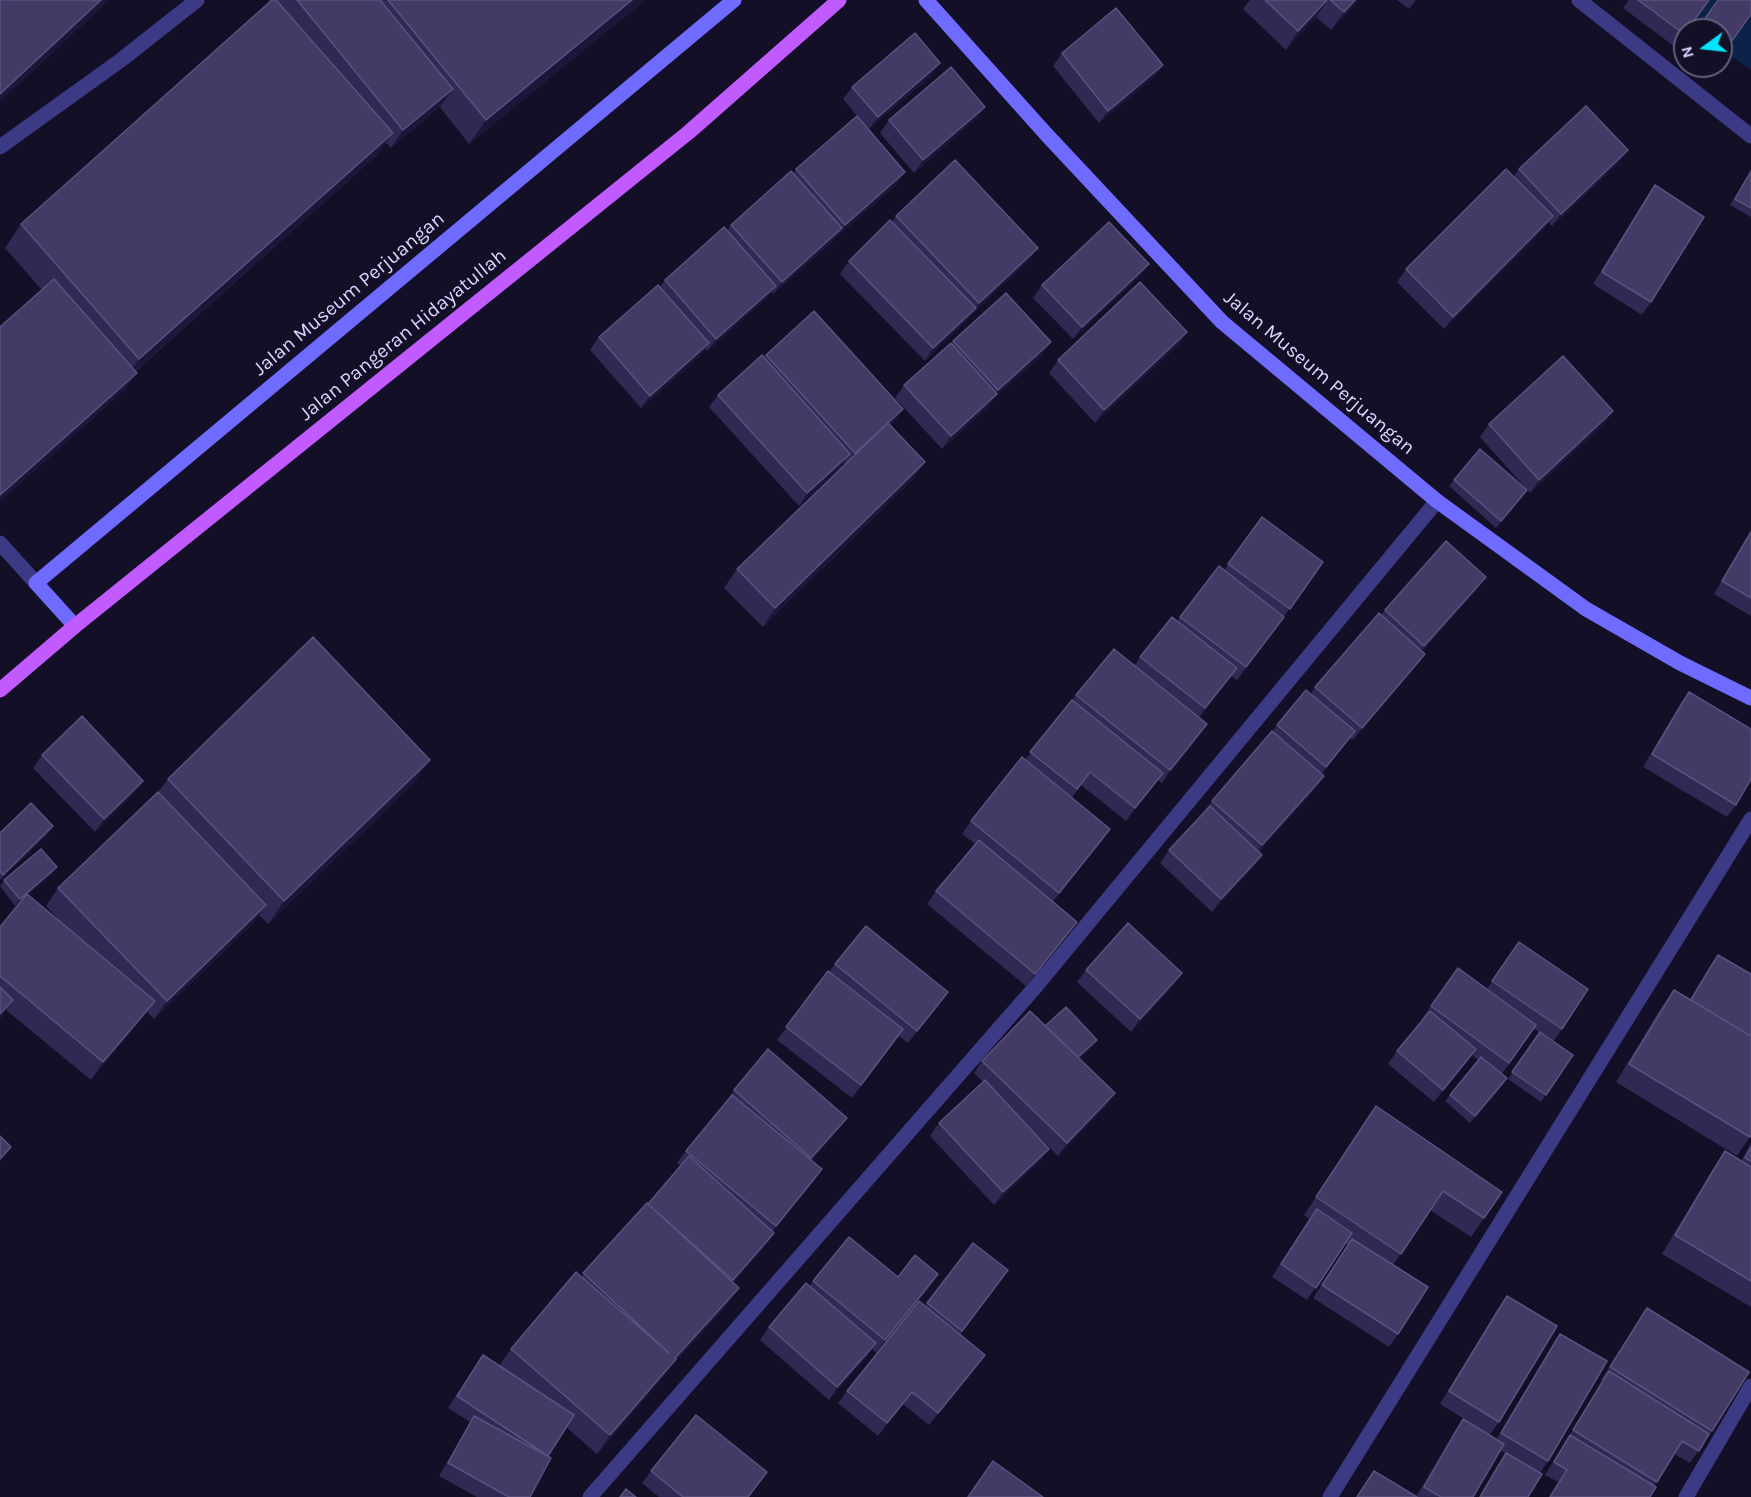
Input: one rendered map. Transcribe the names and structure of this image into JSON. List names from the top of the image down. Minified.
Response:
{"streets":{"main road":["Jalan Pangeran Hidayatullah"],"street":["Jalan Museum Perjuangan"]},"north":"left"}
